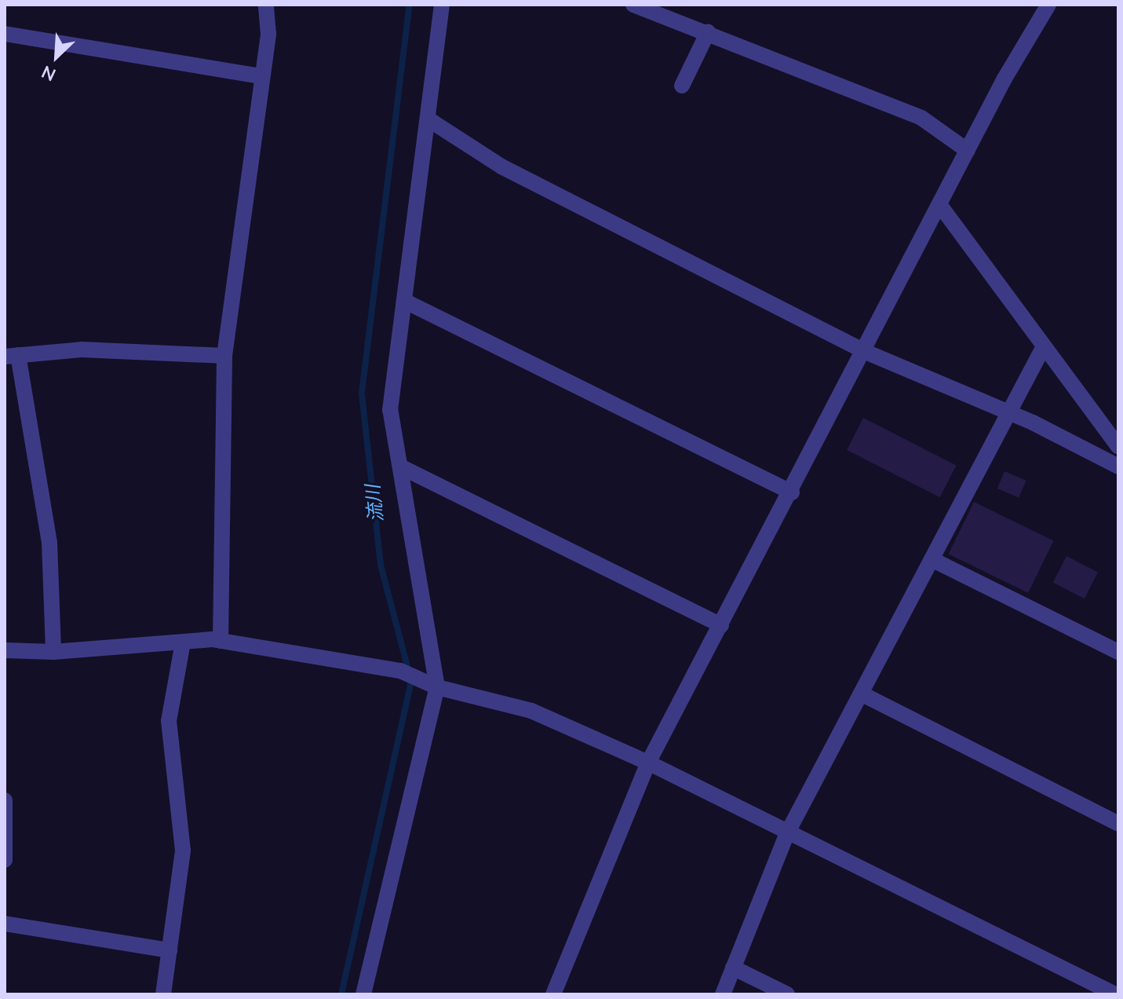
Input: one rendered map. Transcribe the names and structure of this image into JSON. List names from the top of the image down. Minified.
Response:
{"water":["流川"],"north":"bottom left"}
